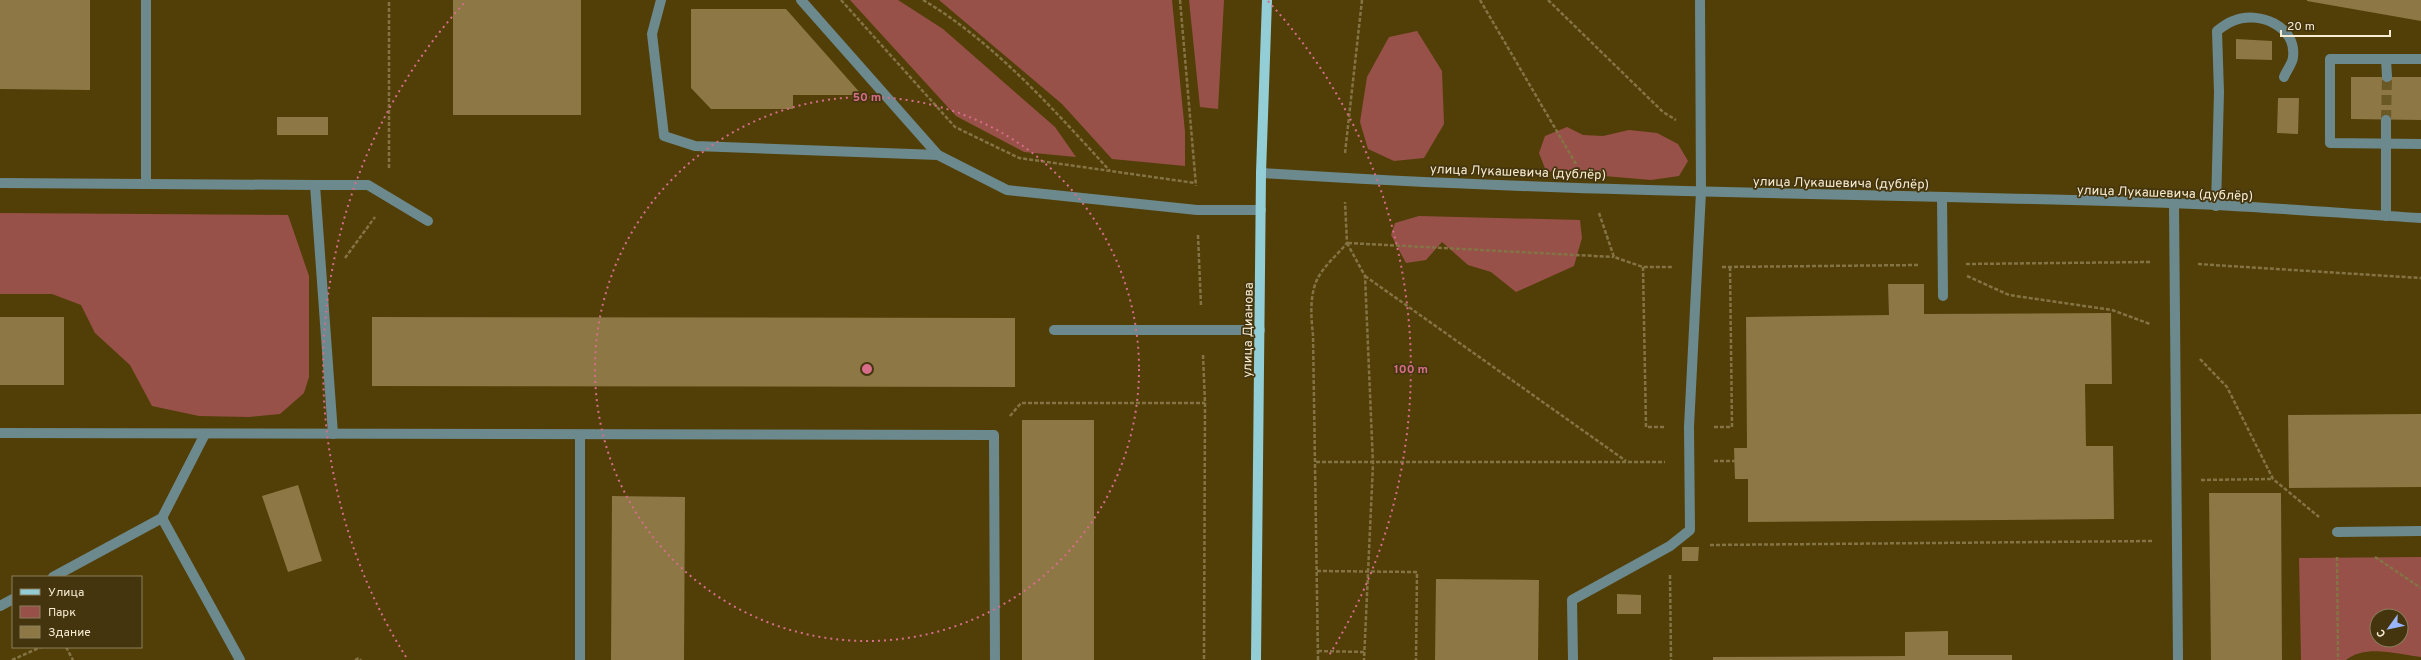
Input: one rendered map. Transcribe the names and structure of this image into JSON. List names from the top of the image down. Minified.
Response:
{"streets":{"main road":["улица Дианова"],"street":["улица Лукашевича (дублёр)"]},"crossings":[["улица Лукашевича (дублёр)","улица Дианова"]],"legend":["Улица","Парк","Здание"],"scale_bar":"20 m","north":"bottom left","rings":["50 m","100 m"]}
